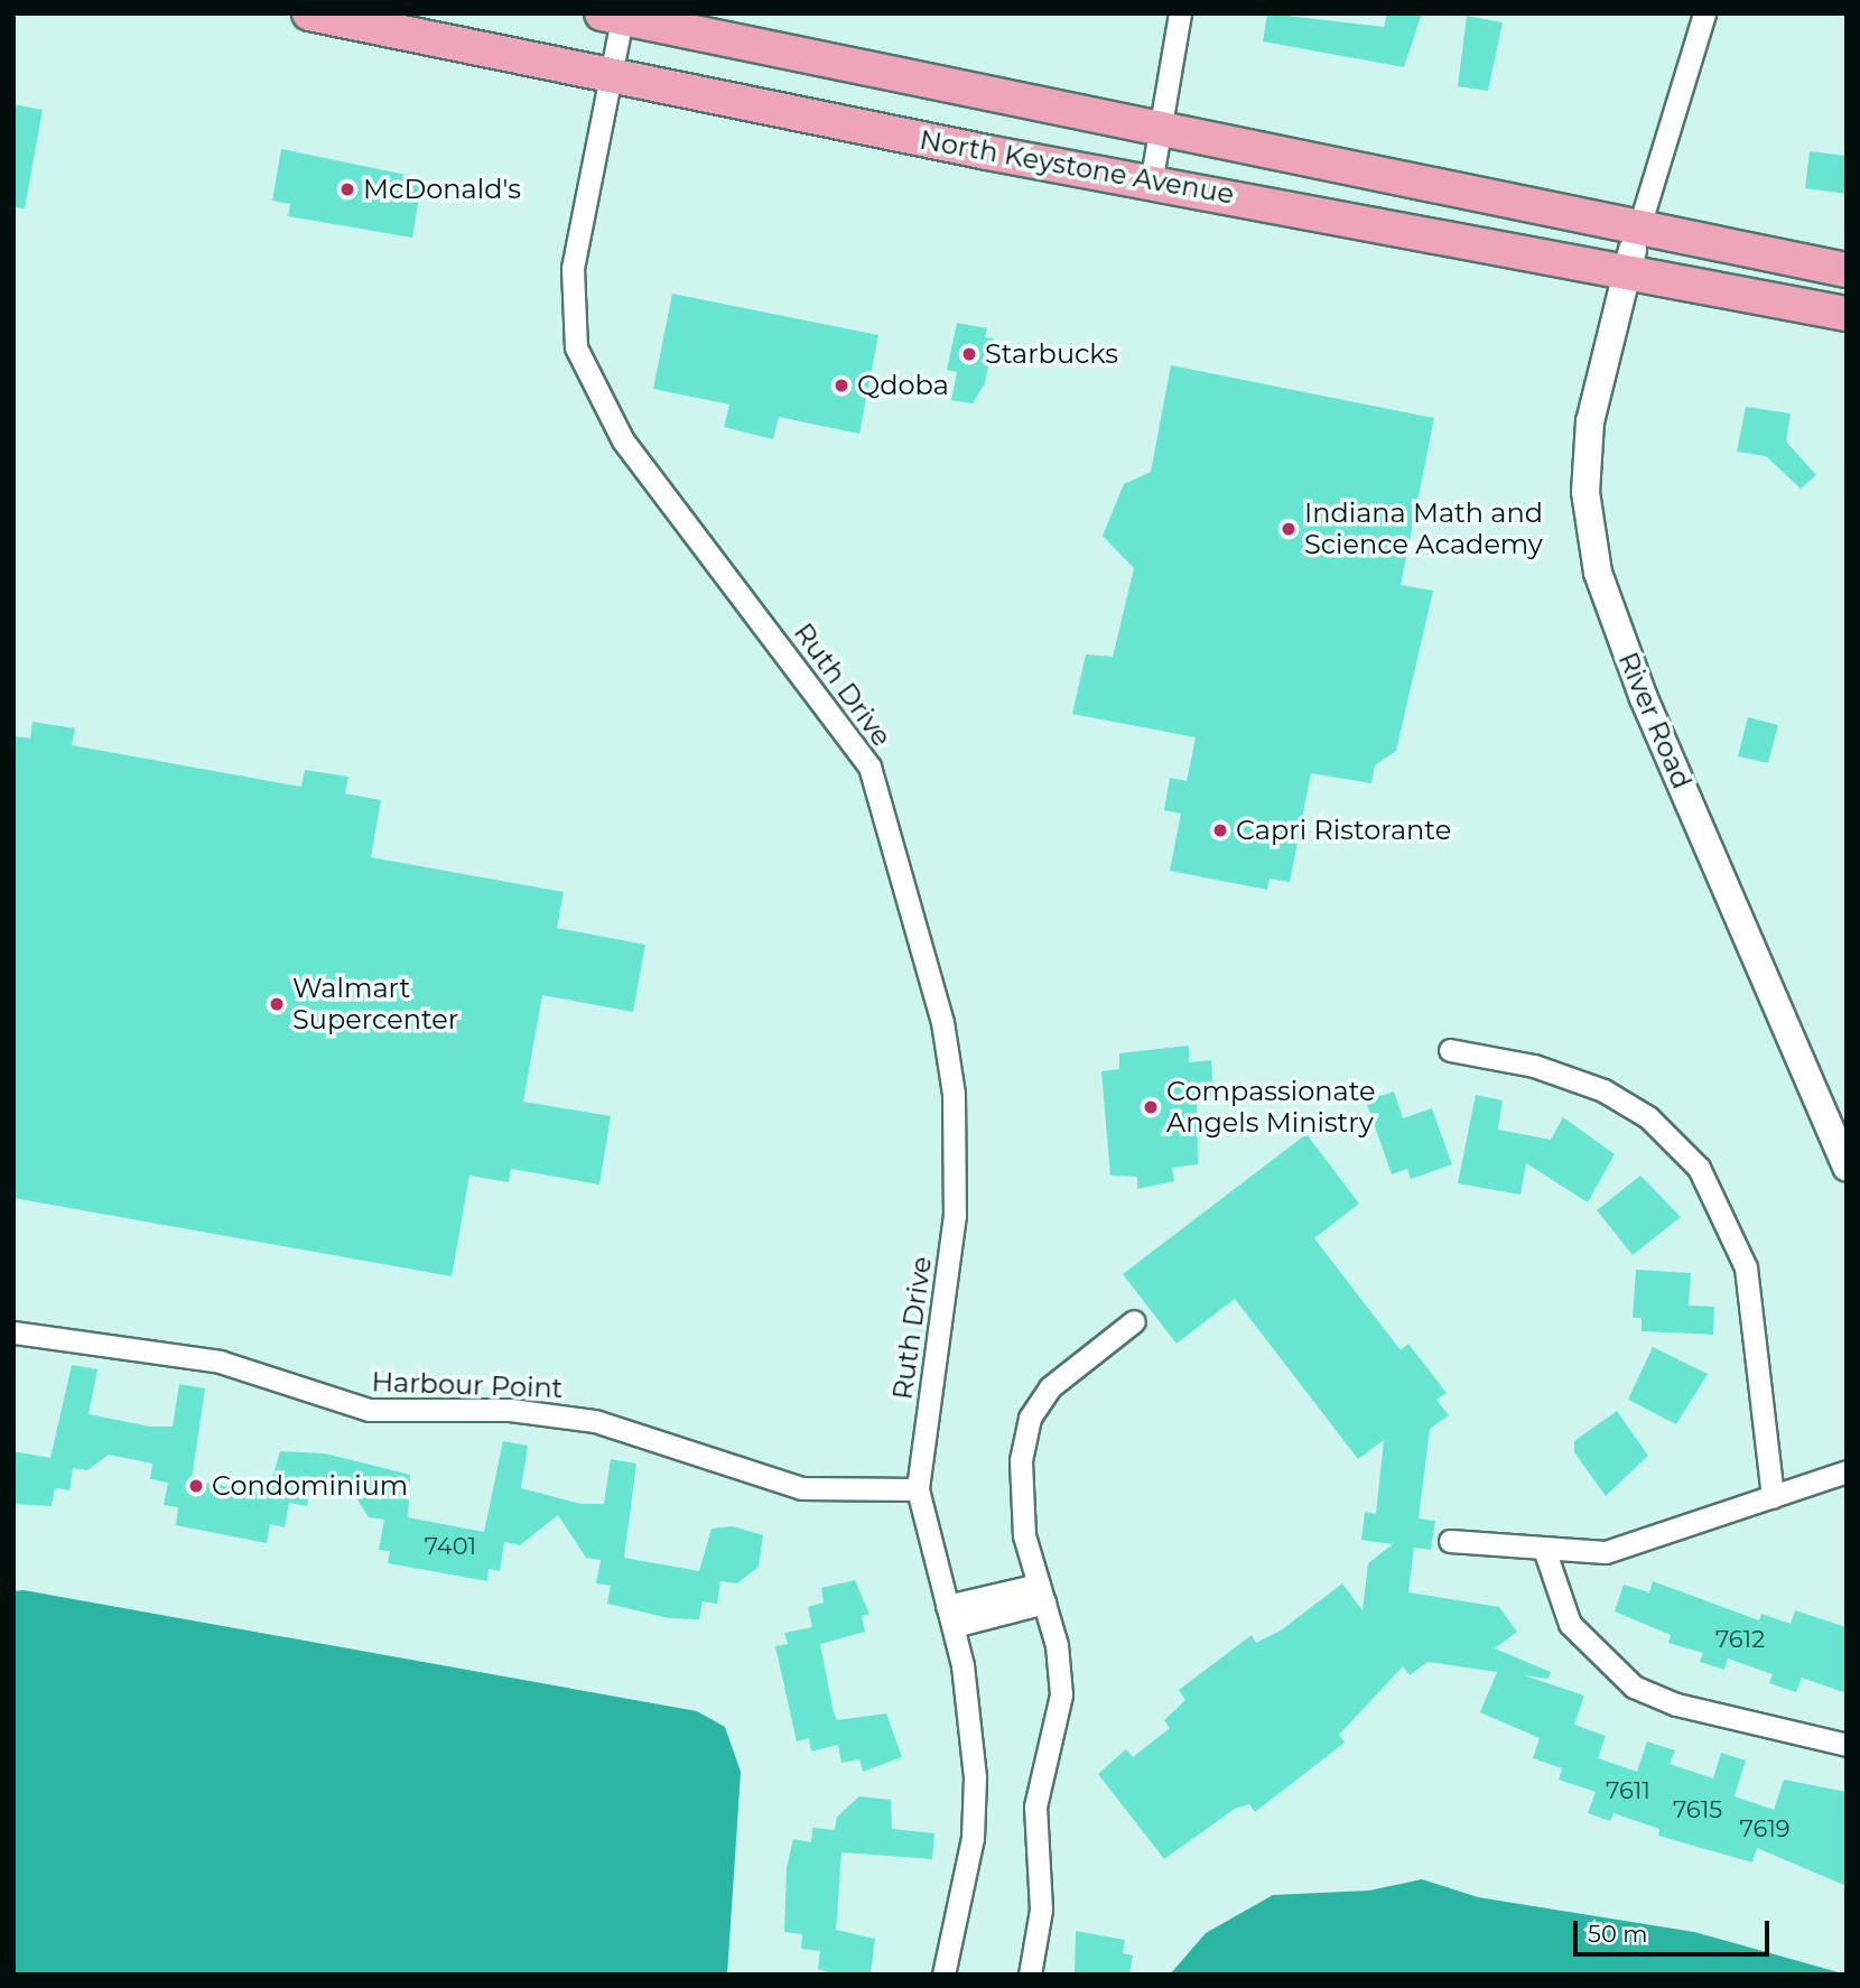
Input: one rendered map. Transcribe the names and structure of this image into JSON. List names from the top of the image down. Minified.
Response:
{"streets":{"main road":["North Keystone Avenue"],"street":["Ruth Drive","River Road","Harbour Point"]},"crossings":[["North Keystone Avenue","Ruth Drive"],["North Keystone Avenue","River Road"],["Ruth Drive","Harbour Point"]],"places":["McDonald's","Starbucks","Qdoba","Indiana Math and Science Academy","Capri Ristorante","Walmart Supercenter","Compassionate Angels Ministry","Condominium"],"house_numbers":["7401","7612","7611","7615","7619"],"scale_bar":"50 m"}
